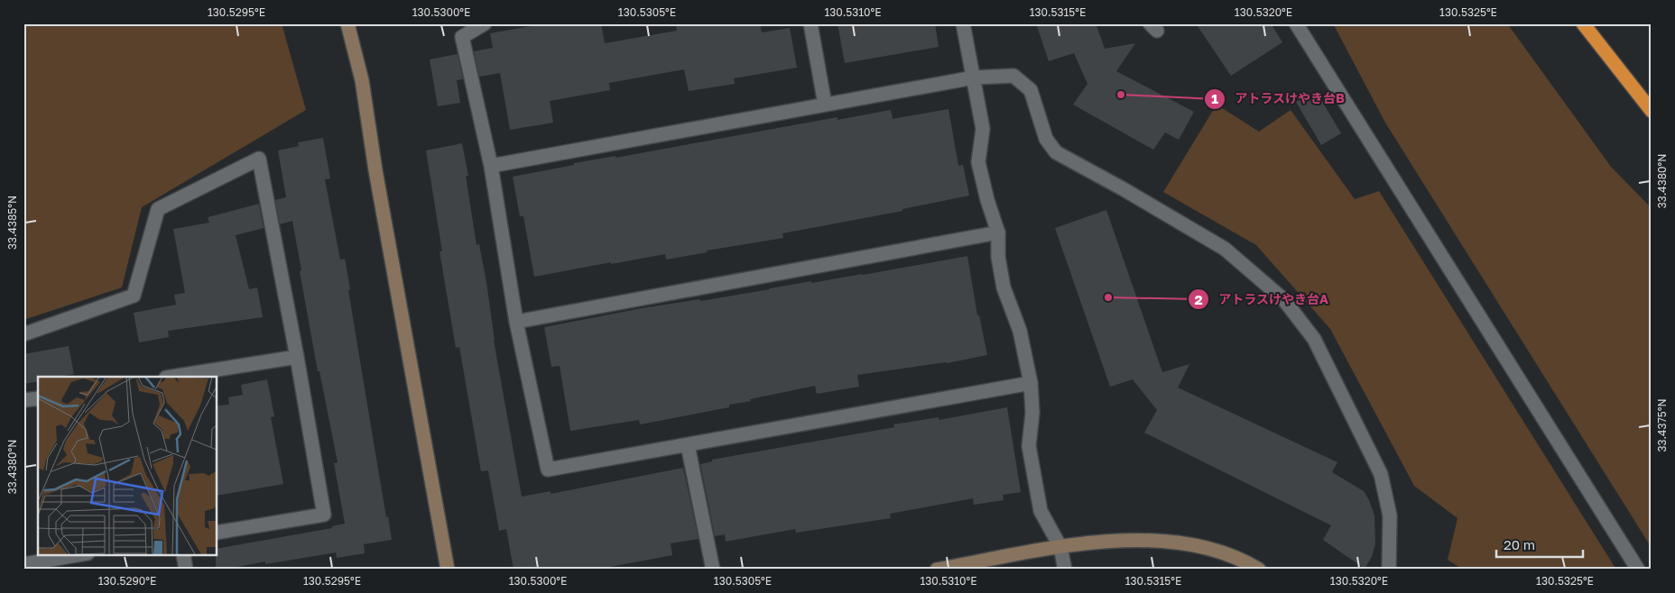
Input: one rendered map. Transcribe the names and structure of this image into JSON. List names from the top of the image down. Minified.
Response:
{"places":["アトラスけやき台B","アトラスけやき台A"],"scale_bar":"20 m","coordinates":["130.5295°E","130.5300°E","130.5305°E","130.5310°E","130.5315°E","130.5320°E","130.5325°E","33.4380°N","33.4385°N","33.4375°N","130.5290°E"]}
